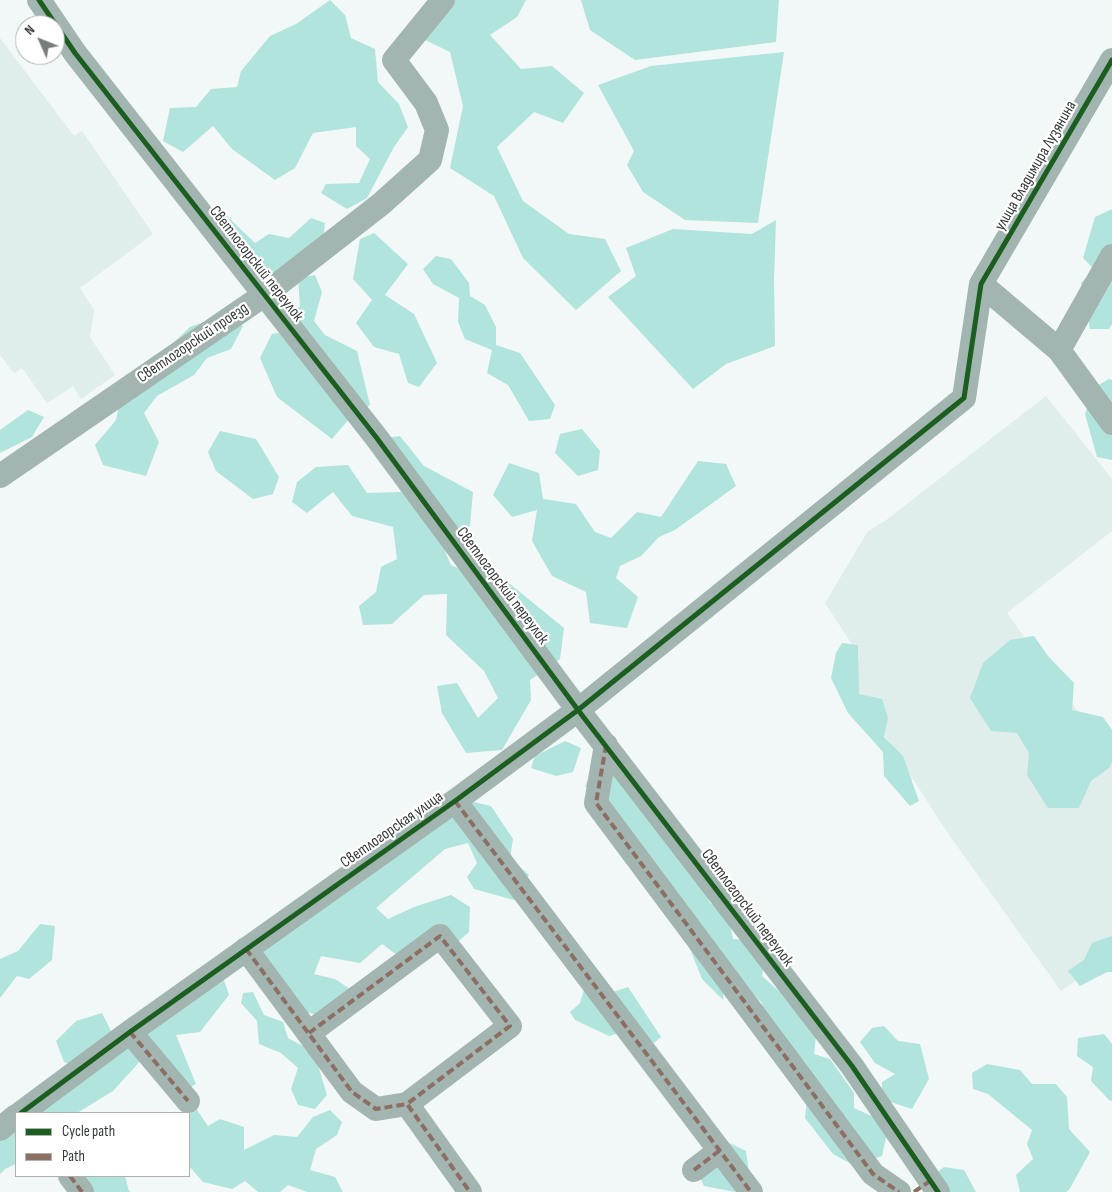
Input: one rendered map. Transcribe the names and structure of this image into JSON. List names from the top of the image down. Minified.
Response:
{"streets":{"street":["улица Владимира Лузянина","Светлогорский переулок","Светлогорский проезд","Светлогорская улица"]},"crossings":[["улица Владимира Лузянина","Светлогорская улица"],["Светлогорский переулок","Светлогорский проезд"],["Светлогорский переулок","Светлогорская улица"]],"legend":["Cycle path","Path"],"north":"top left"}
